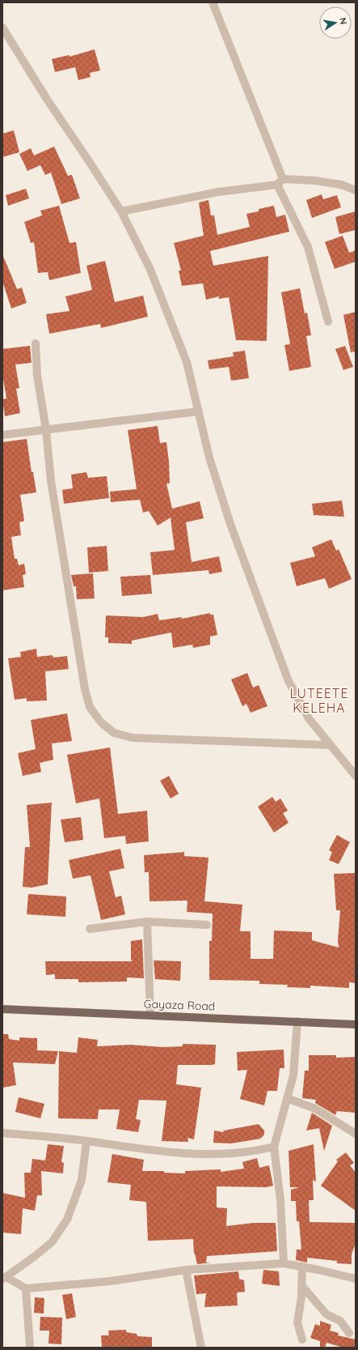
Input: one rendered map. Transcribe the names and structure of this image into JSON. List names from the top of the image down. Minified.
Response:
{"streets":{"main road":["Gayaza Road"]},"districts":["LUTEETE KELEHA"],"north":"right"}
